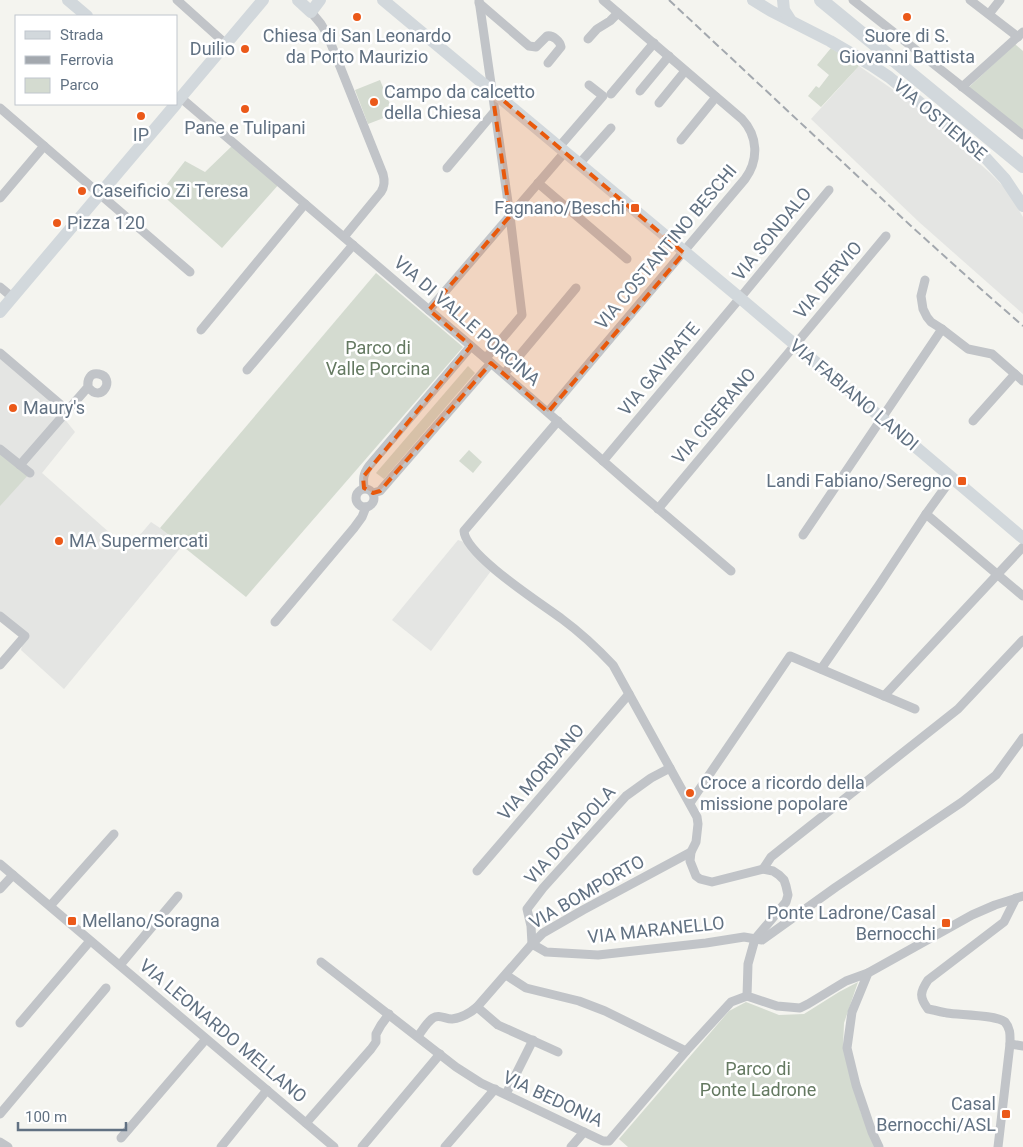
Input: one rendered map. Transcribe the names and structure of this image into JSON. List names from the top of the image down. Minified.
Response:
{"streets":{"street":["VIA OSTIENSE","VIA SONDALO","VIA COSTANTINO BESCHI","VIA DERVIO","VIA DI VALLE PORCINA","VIA GAVIRATE","VIA FABIANO LANDI","VIA CISERANO","VIA MORDANO","VIA DOVADOLA","VIA BOMPORTO","VIA MARANELLO","VIA LEONARDO MELLANO","VIA BEDONIA"]},"crossings":[["VIA SONDALO","VIA GAVIRATE"],["VIA SONDALO","VIA FABIANO LANDI"],["VIA COSTANTINO BESCHI","VIA DI VALLE PORCINA"],["VIA COSTANTINO BESCHI","VIA FABIANO LANDI"],["VIA DERVIO","VIA FABIANO LANDI"],["VIA DERVIO","VIA CISERANO"],["VIA DI VALLE PORCINA","VIA GAVIRATE"],["VIA DI VALLE PORCINA","VIA CISERANO"],["VIA GAVIRATE","VIA FABIANO LANDI"],["VIA FABIANO LANDI","VIA CISERANO"],["VIA DOVADOLA","VIA BOMPORTO"],["VIA DOVADOLA","VIA MARANELLO"],["VIA BOMPORTO","VIA MARANELLO"],["VIA BOMPORTO","VIA BEDONIA"]],"parks":["Parco di Valle Porcina","Parco di Ponte Ladrone"],"places":{"other":["Chiesa di San Leonardo da Porto Maurizio","Suore di S. Giovanni Battista","Duilio","Campo da calcetto della Chiesa","Pane e Tulipani","IP","Caseificio Zi Teresa","Pizza 120","Maury's","MA Supermercati","Croce a ricordo della missione popolare"],"transit":["Fagnano/Beschi","Landi Fabiano/Seregno","Mellano/Soragna","Ponte Ladrone/Casal Bernocchi","Casal Bernocchi/ASL"]},"legend":["Strada","Ferrovia","Parco"],"scale_bar":"100 m"}
